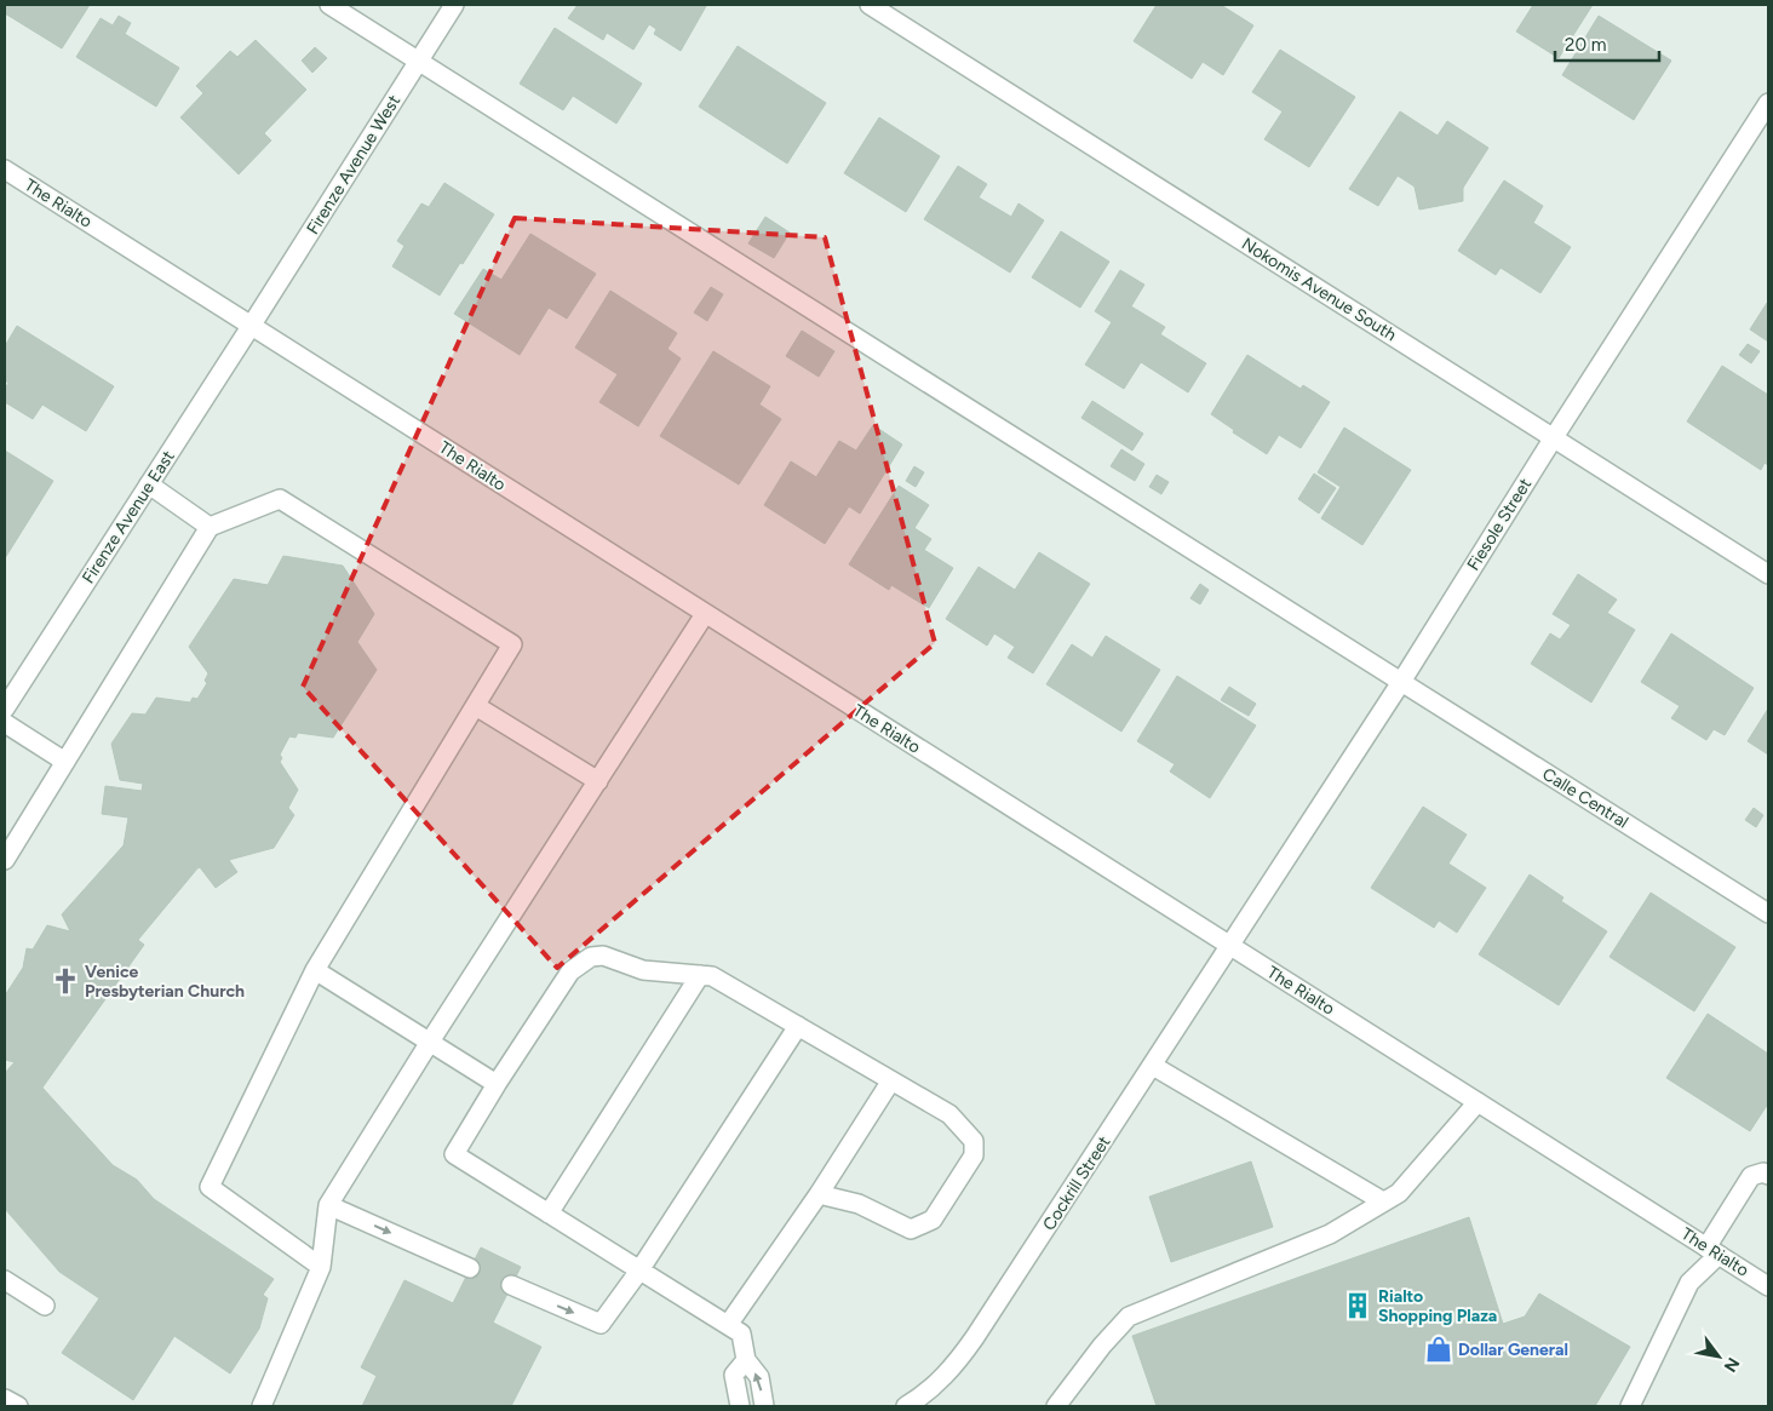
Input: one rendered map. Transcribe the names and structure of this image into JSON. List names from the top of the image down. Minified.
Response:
{"streets":{"street":["Firenze Avenue West","The Rialto","Nokomis Avenue South","Firenze Avenue East","Fiesole Street","Calle Central","Cockrill Street"]},"crossings":[["Firenze Avenue West","The Rialto"],["Firenze Avenue West","Firenze Avenue East"],["Firenze Avenue West","Calle Central"],["The Rialto","Firenze Avenue East"],["The Rialto","Fiesole Street"],["The Rialto","Cockrill Street"],["Nokomis Avenue South","Fiesole Street"],["Fiesole Street","Calle Central"],["Fiesole Street","Cockrill Street"]],"places":{"church":["Venice Presbyterian Church"],"building":["Rialto Shopping Plaza"],"shop":["Dollar General"]},"scale_bar":"20 m","north":"bottom right"}
